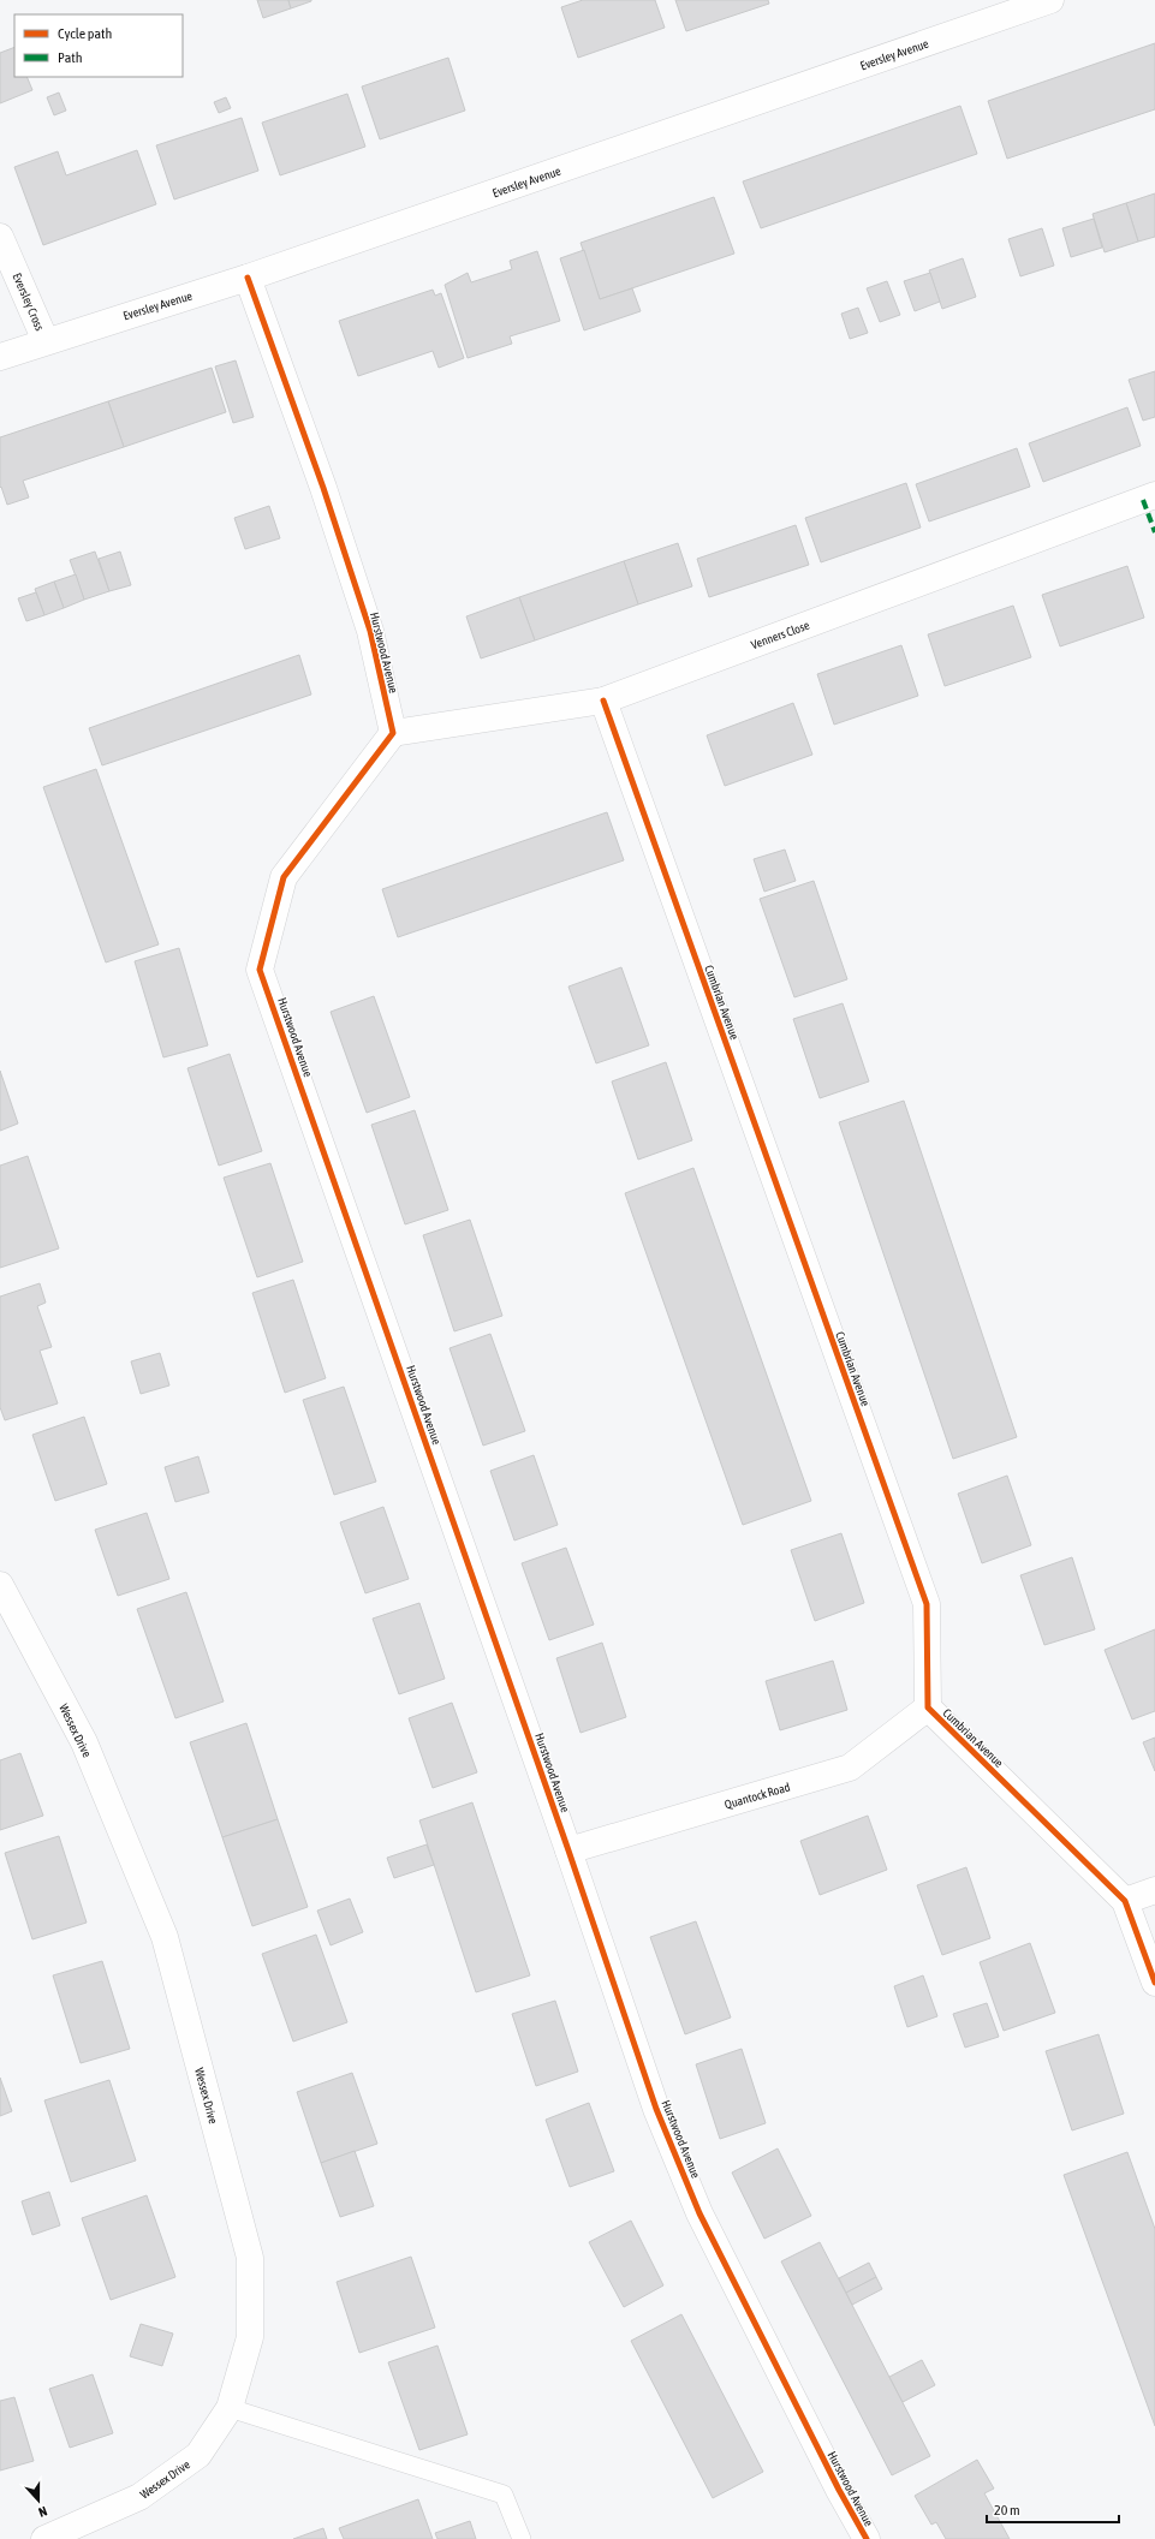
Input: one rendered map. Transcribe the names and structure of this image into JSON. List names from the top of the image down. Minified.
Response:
{"streets":{"street":["Eversley Avenue","Eversley Cross","Venners Close","Hurstwood Avenue","Cumbrian Avenue","Wessex Drive","Quantock Road"]},"crossings":[["Eversley Avenue","Eversley Cross"],["Eversley Avenue","Hurstwood Avenue"],["Venners Close","Hurstwood Avenue"],["Venners Close","Cumbrian Avenue"],["Hurstwood Avenue","Quantock Road"],["Cumbrian Avenue","Quantock Road"]],"legend":["Cycle path","Path"],"scale_bar":"20 m","north":"bottom"}
